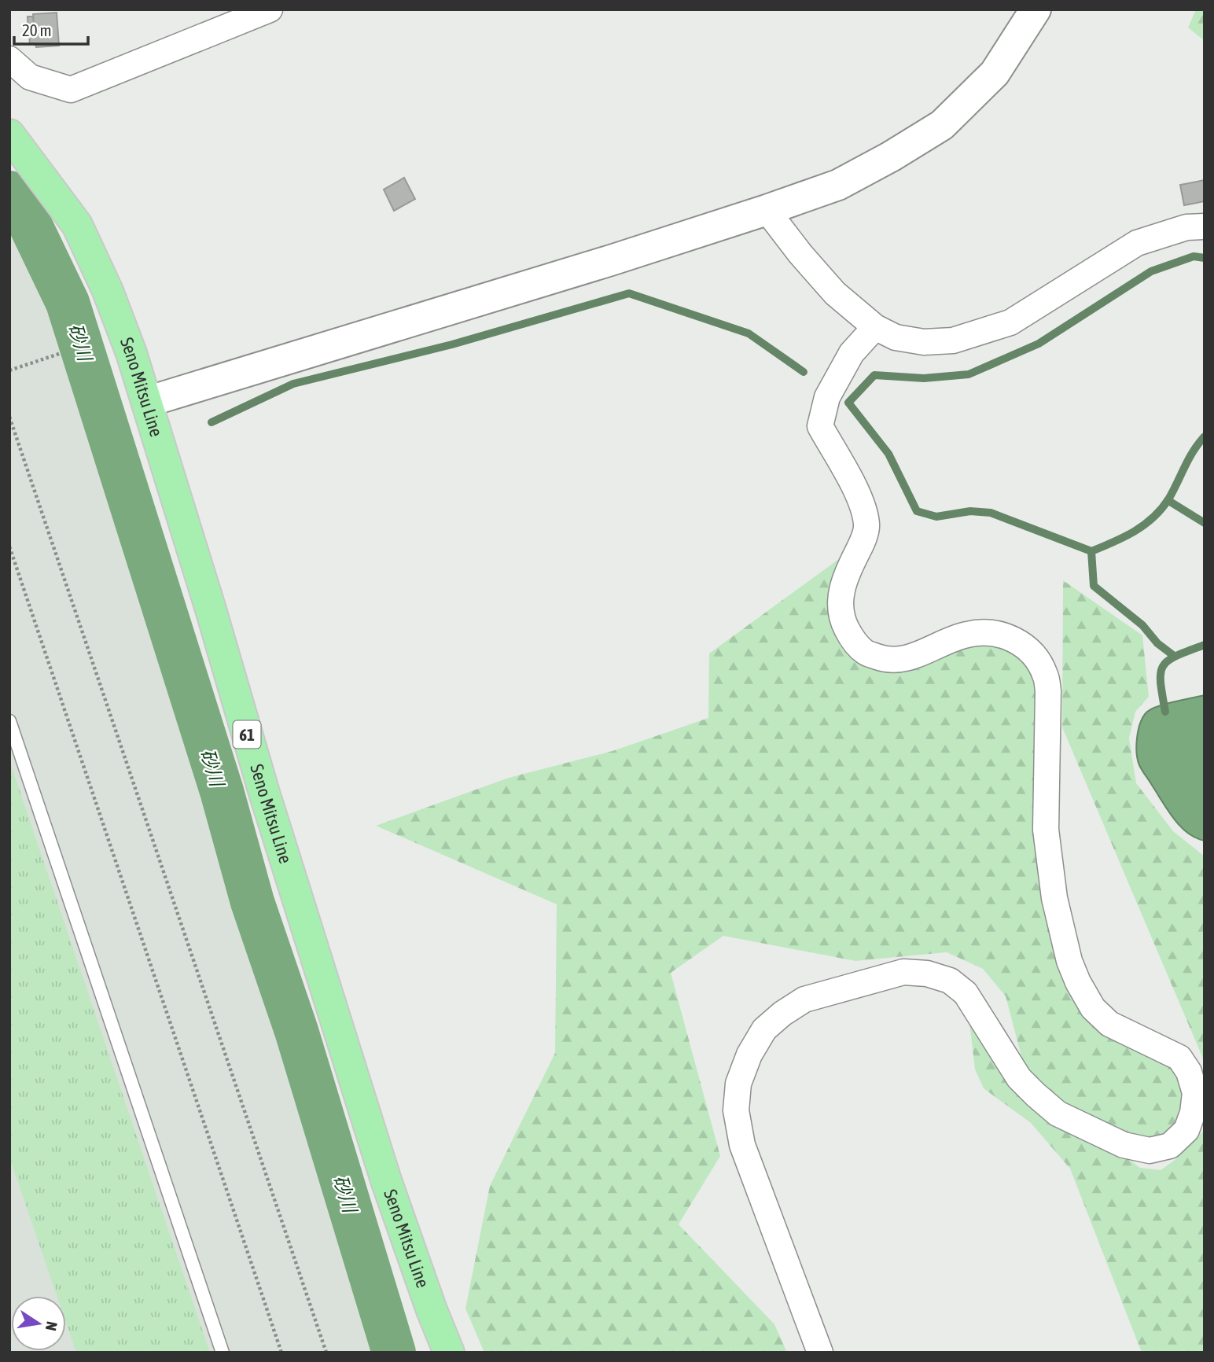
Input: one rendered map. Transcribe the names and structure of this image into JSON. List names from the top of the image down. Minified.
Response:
{"streets":{"main road":["Seno Mitsu Line","61"]},"water":["砂川"],"scale_bar":"20 m","north":"right"}
